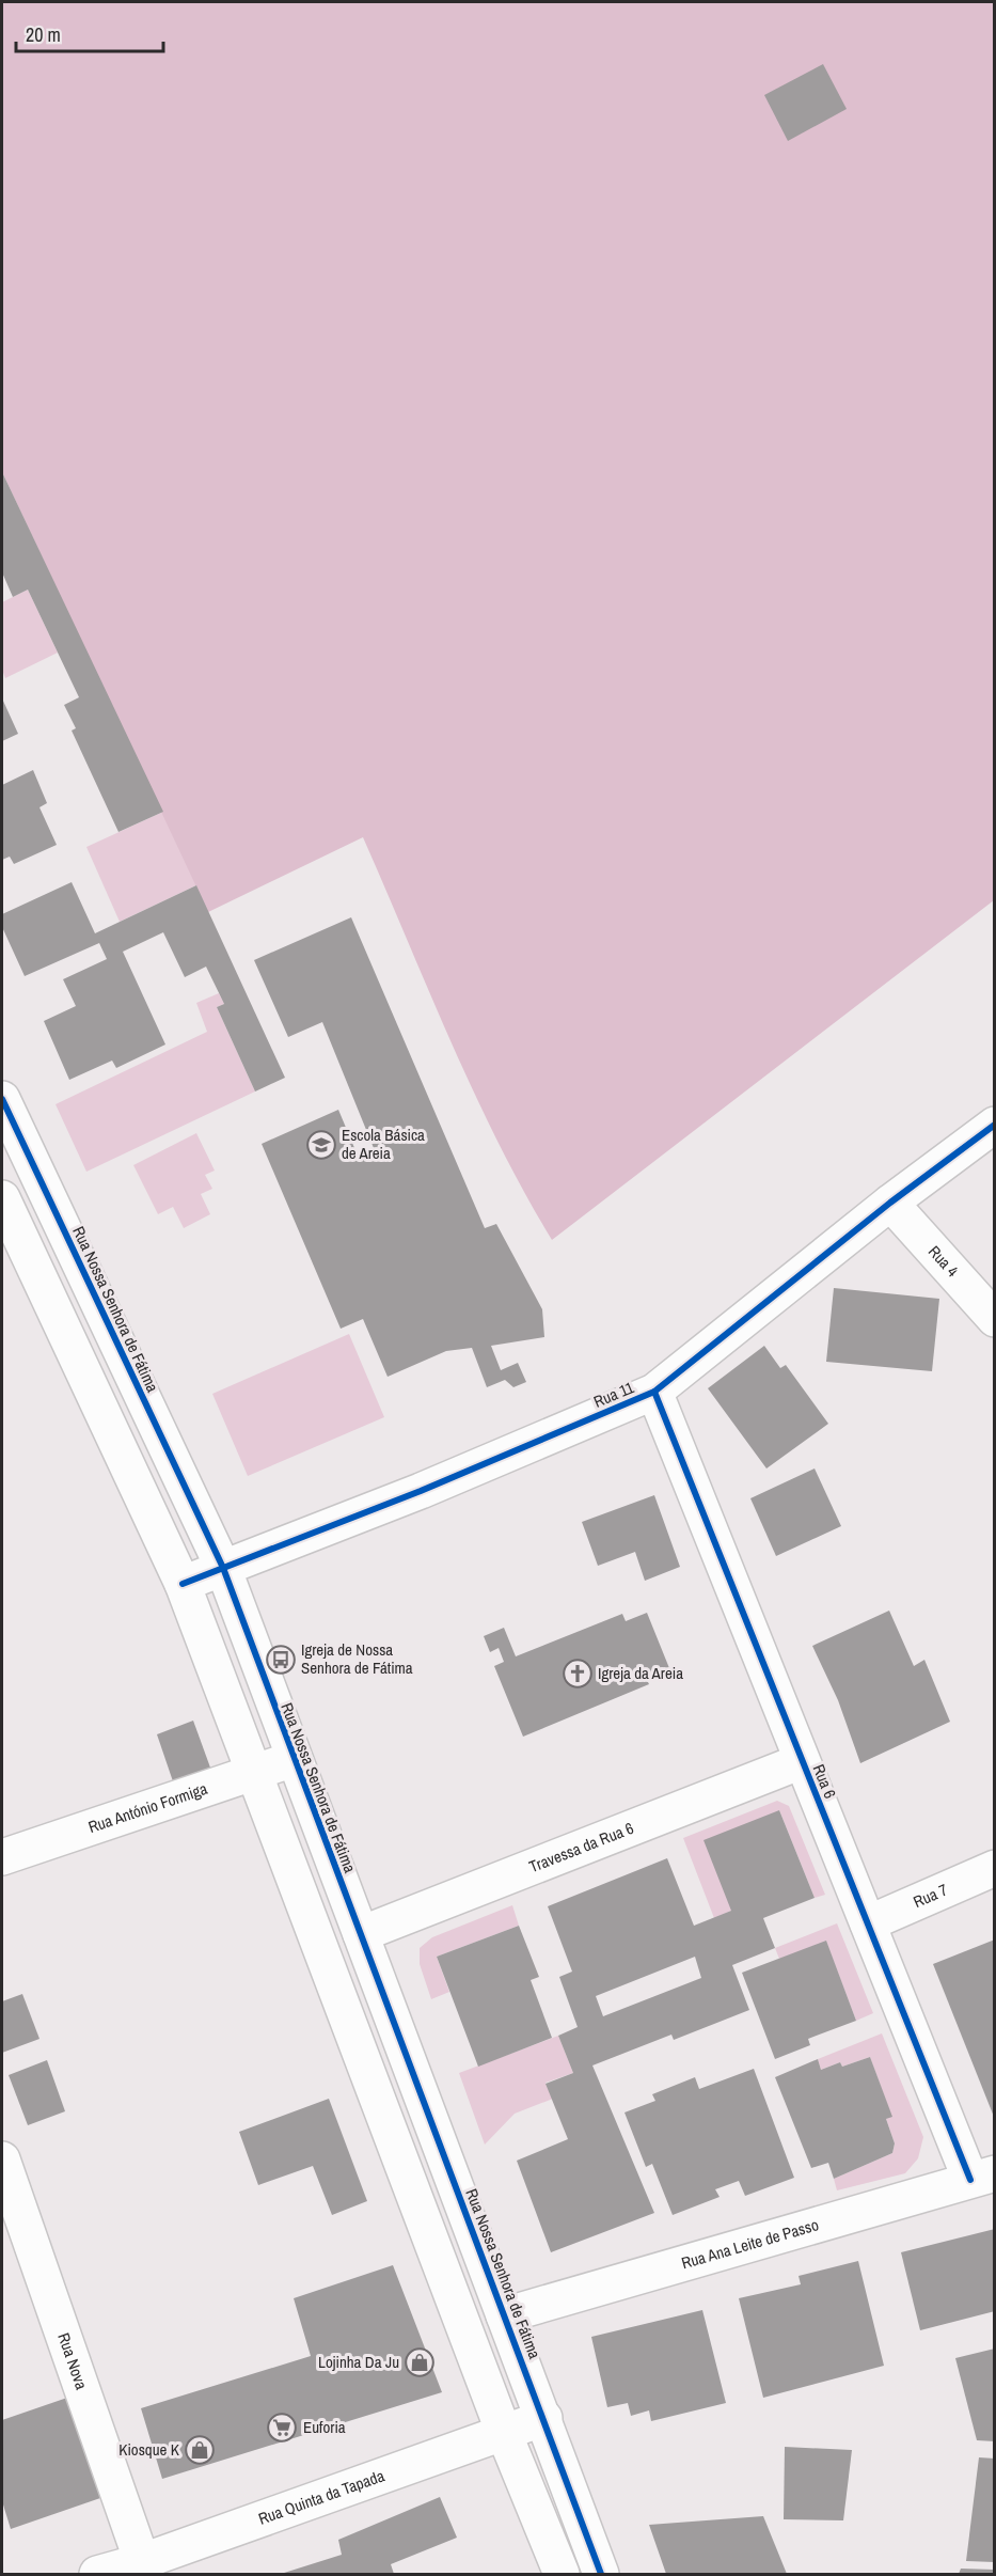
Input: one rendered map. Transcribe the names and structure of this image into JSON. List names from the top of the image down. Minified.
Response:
{"streets":{"street":["Rua 4","Rua Nossa Senhora de Fátima","Rua 11","Rua 6","Rua António Formiga","Travessa da Rua 6","Rua 7","Rua Ana Leite de Passo","Rua Nova","Rua Quinta da Tapada"]},"crossings":[["Rua 4","Rua 11"],["Rua Nossa Senhora de Fátima","Rua 11"],["Rua Nossa Senhora de Fátima","Rua António Formiga"],["Rua Nossa Senhora de Fátima","Travessa da Rua 6"],["Rua Nossa Senhora de Fátima","Rua Ana Leite de Passo"],["Rua Nossa Senhora de Fátima","Rua Quinta da Tapada"],["Rua 11","Rua 6"],["Rua 6","Travessa da Rua 6"],["Rua 6","Rua 7"],["Rua 6","Rua Ana Leite de Passo"],["Rua Nova","Rua Quinta da Tapada"]],"places":{"school or university":["Escola Básica de Areia"],"bus stop":["Igreja de Nossa Senhora de Fátima"],"church":["Igreja da Areia"],"shop":["Lojinha Da Ju","Kiosque K"],"supermarket":["Euforia"]},"scale_bar":"20 m"}
